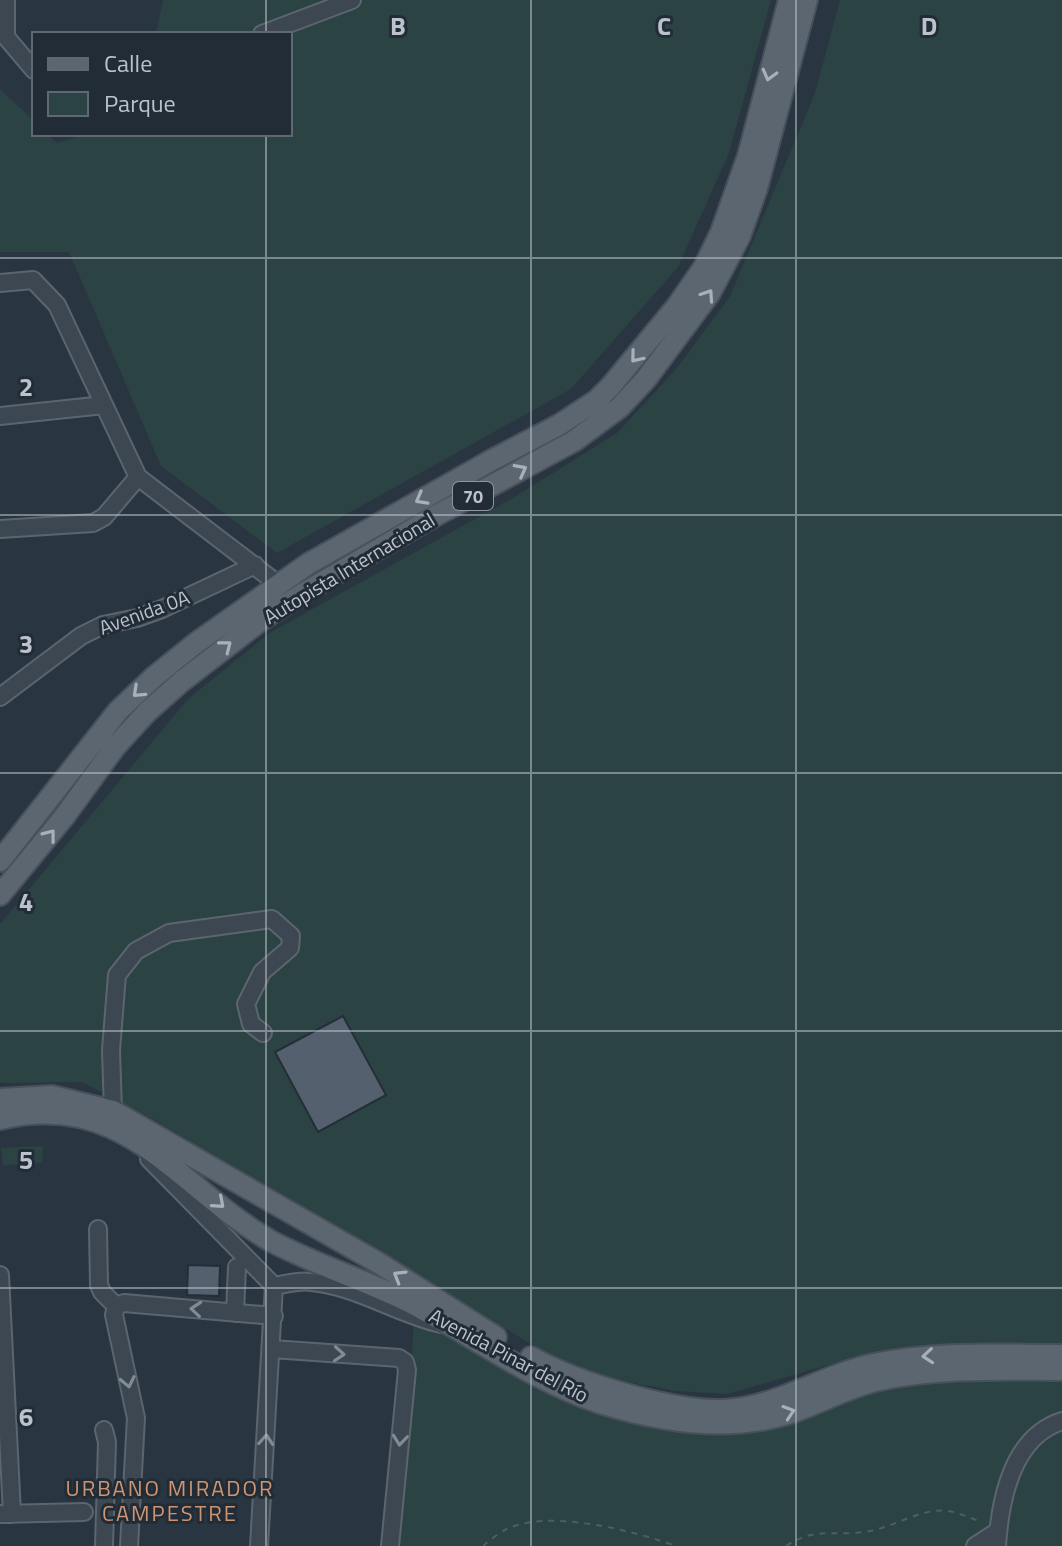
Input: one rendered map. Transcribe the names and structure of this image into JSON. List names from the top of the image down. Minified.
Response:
{"streets":{"main road":["70","Autopista Internacional","Avenida Pinar del Río"],"street":["Avenida 0A"]},"districts":["URBANO MIRADOR CAMPESTRE"],"legend":["Calle","Parque"],"grid":{"columns":["B","C","D"],"rows":["2","3","4","5","6"]}}
